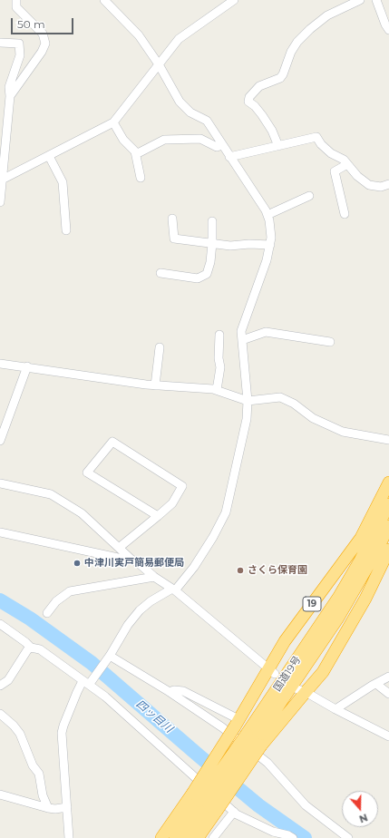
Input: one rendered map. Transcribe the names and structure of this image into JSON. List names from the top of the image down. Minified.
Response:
{"streets":{"highway":["19","国道19号"]},"crossings":[["19","国道19号"]],"water":["四ッ目川"],"places":["中津川実戸簡易郵便局","さくら保育園"],"scale_bar":"50 m","north":"bottom"}
